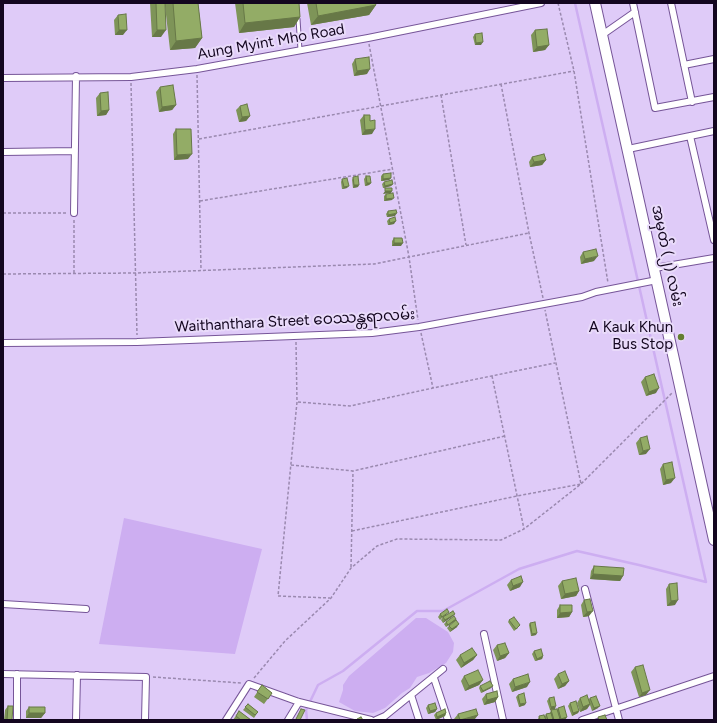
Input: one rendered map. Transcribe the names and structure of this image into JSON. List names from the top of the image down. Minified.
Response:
{"streets":{"main road":["အမှတ် (၂) လမ်း"],"street":["Aung Myint Mho Road","Waithanthara Street ဝေဿန္တရာလမ်း"]},"crossings":[["အမှတ် (၂) လမ်း","Waithanthara Street ဝေဿန္တရာလမ်း"]],"places":["A Kauk Khun Bus Stop"]}
